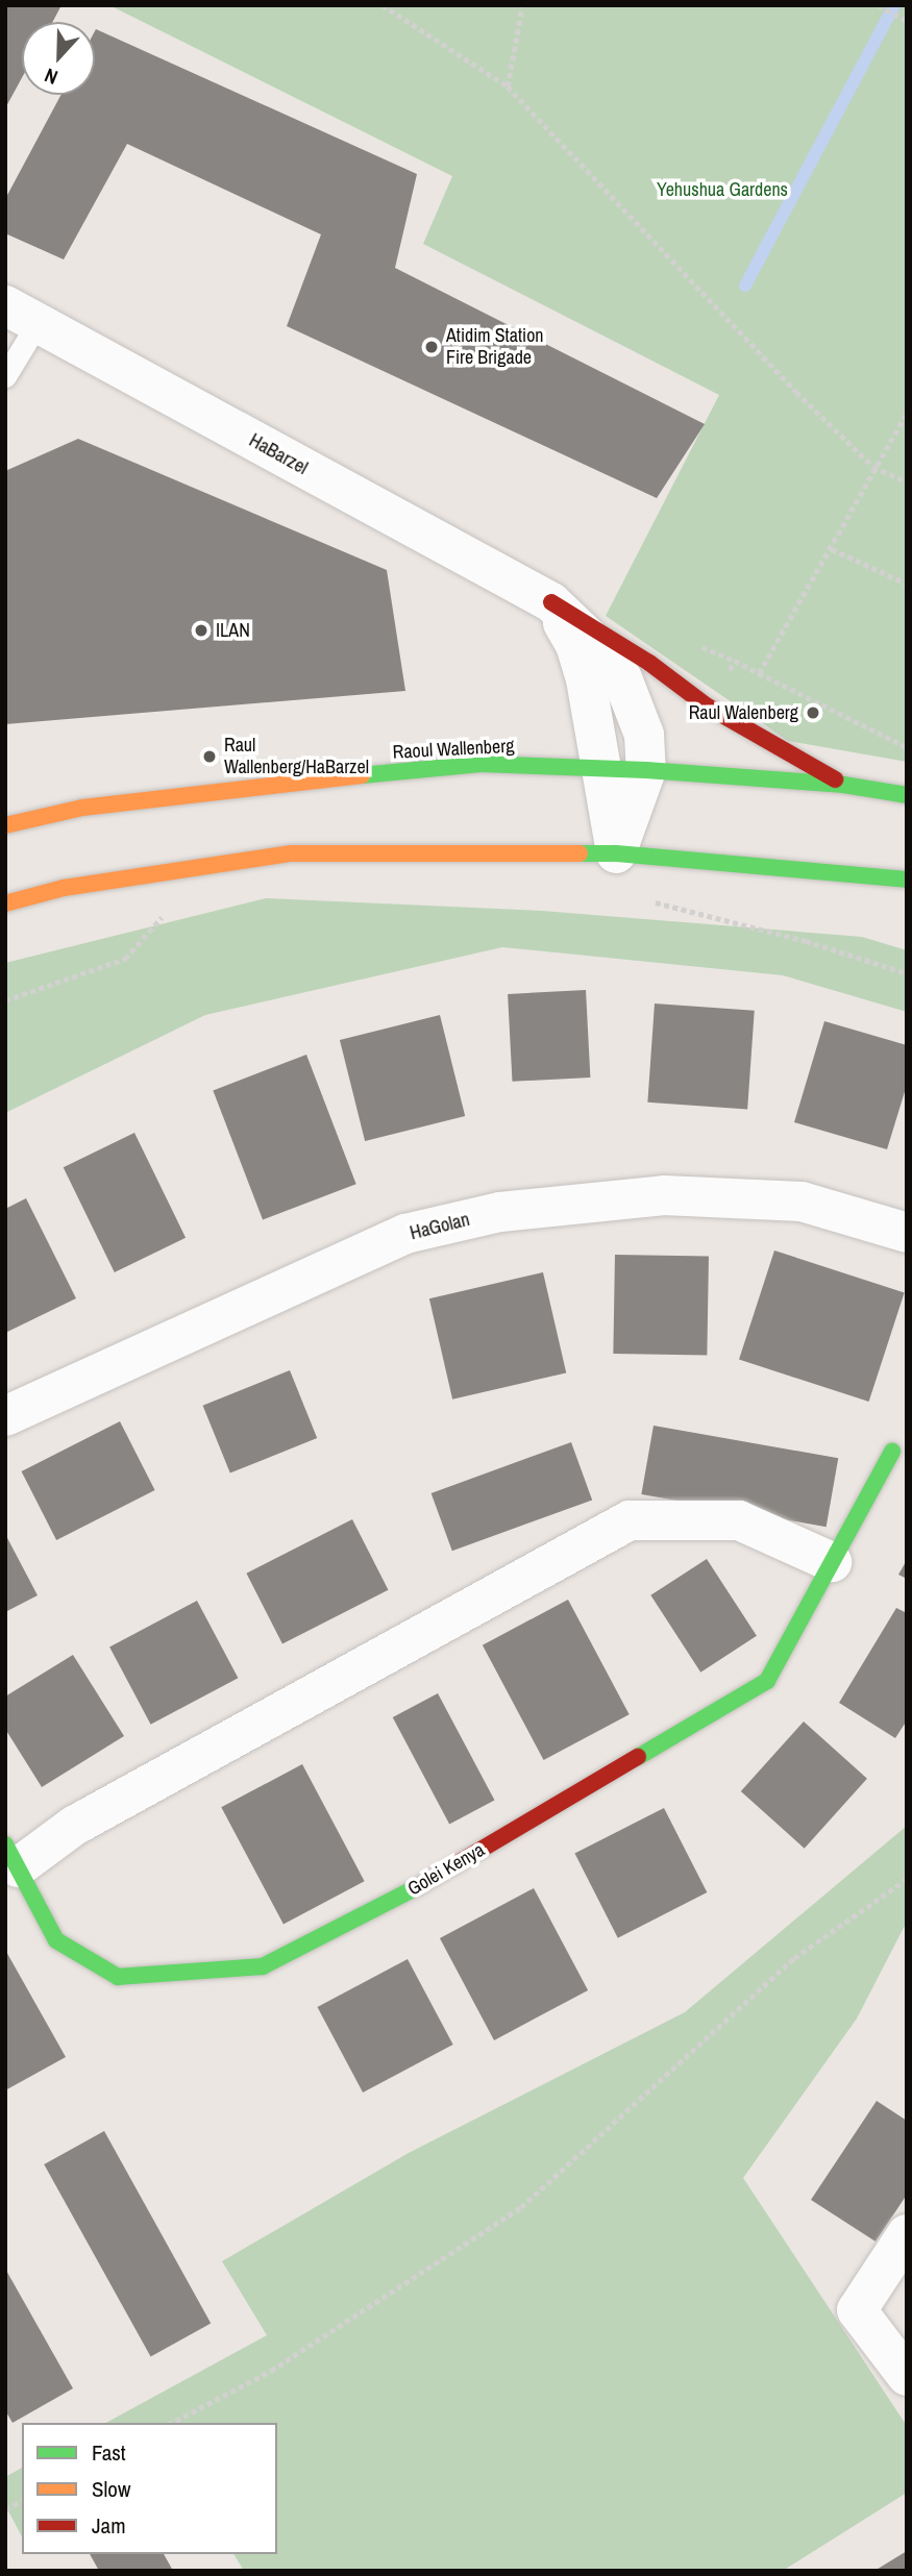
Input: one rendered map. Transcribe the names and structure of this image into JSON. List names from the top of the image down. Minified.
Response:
{"streets":{"street":["HaBarzel","Raoul Wallenberg","HaGolan","Golei Kenya"]},"crossings":[["HaBarzel","Raoul Wallenberg"]],"parks":["Yehushua Gardens"],"places":["Atidim Station Fire Brigade","ILAN","Raul Walenberg","Raul Wallenberg/HaBarzel"],"legend":["Fast","Slow","Jam"],"north":"bottom"}
